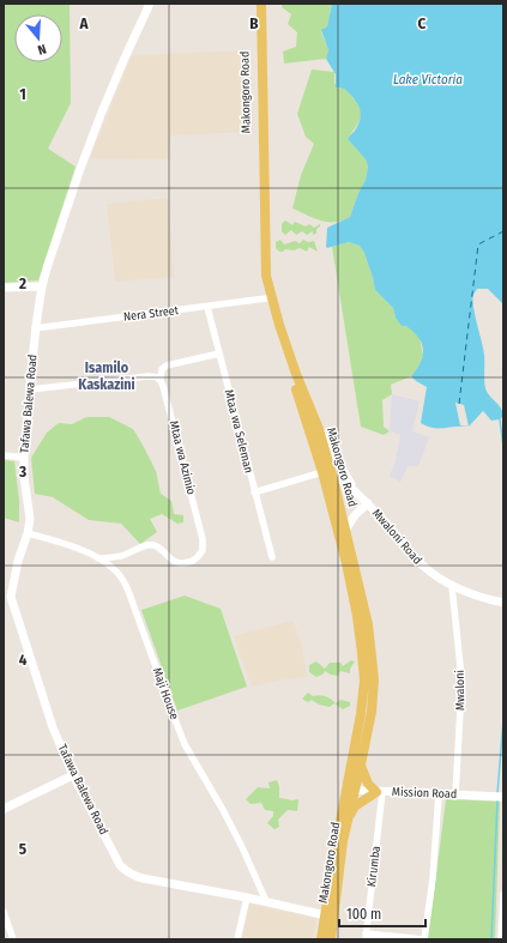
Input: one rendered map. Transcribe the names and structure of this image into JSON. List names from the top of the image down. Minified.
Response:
{"streets":{"main road":["Makongoro Road","Tafawa Balewa Road","Mwaloni Road","Mission Road"],"street":["Nera Street","Mtaa wa Seleman","Mtaa wa Azimio","Mwaloni","Maji House","Kirumba"]},"crossings":[["Makongoro Road","Nera Street"],["Makongoro Road","Tafawa Balewa Road"],["Makongoro Road","Mwaloni Road"],["Makongoro Road","Mission Road"],["Nera Street","Tafawa Balewa Road"],["Nera Street","Mtaa wa Seleman"],["Tafawa Balewa Road","Maji House"],["Mtaa wa Azimio","Maji House"],["Mwaloni Road","Mwaloni"],["Mwaloni","Mission Road"],["Mission Road","Kirumba"]],"districts":["Isamilo Kaskazini"],"water":["Lake Victoria"],"scale_bar":"100 m","north":"bottom","grid":{"columns":["A","B","C"],"rows":["1","2","3","4","5"]}}
